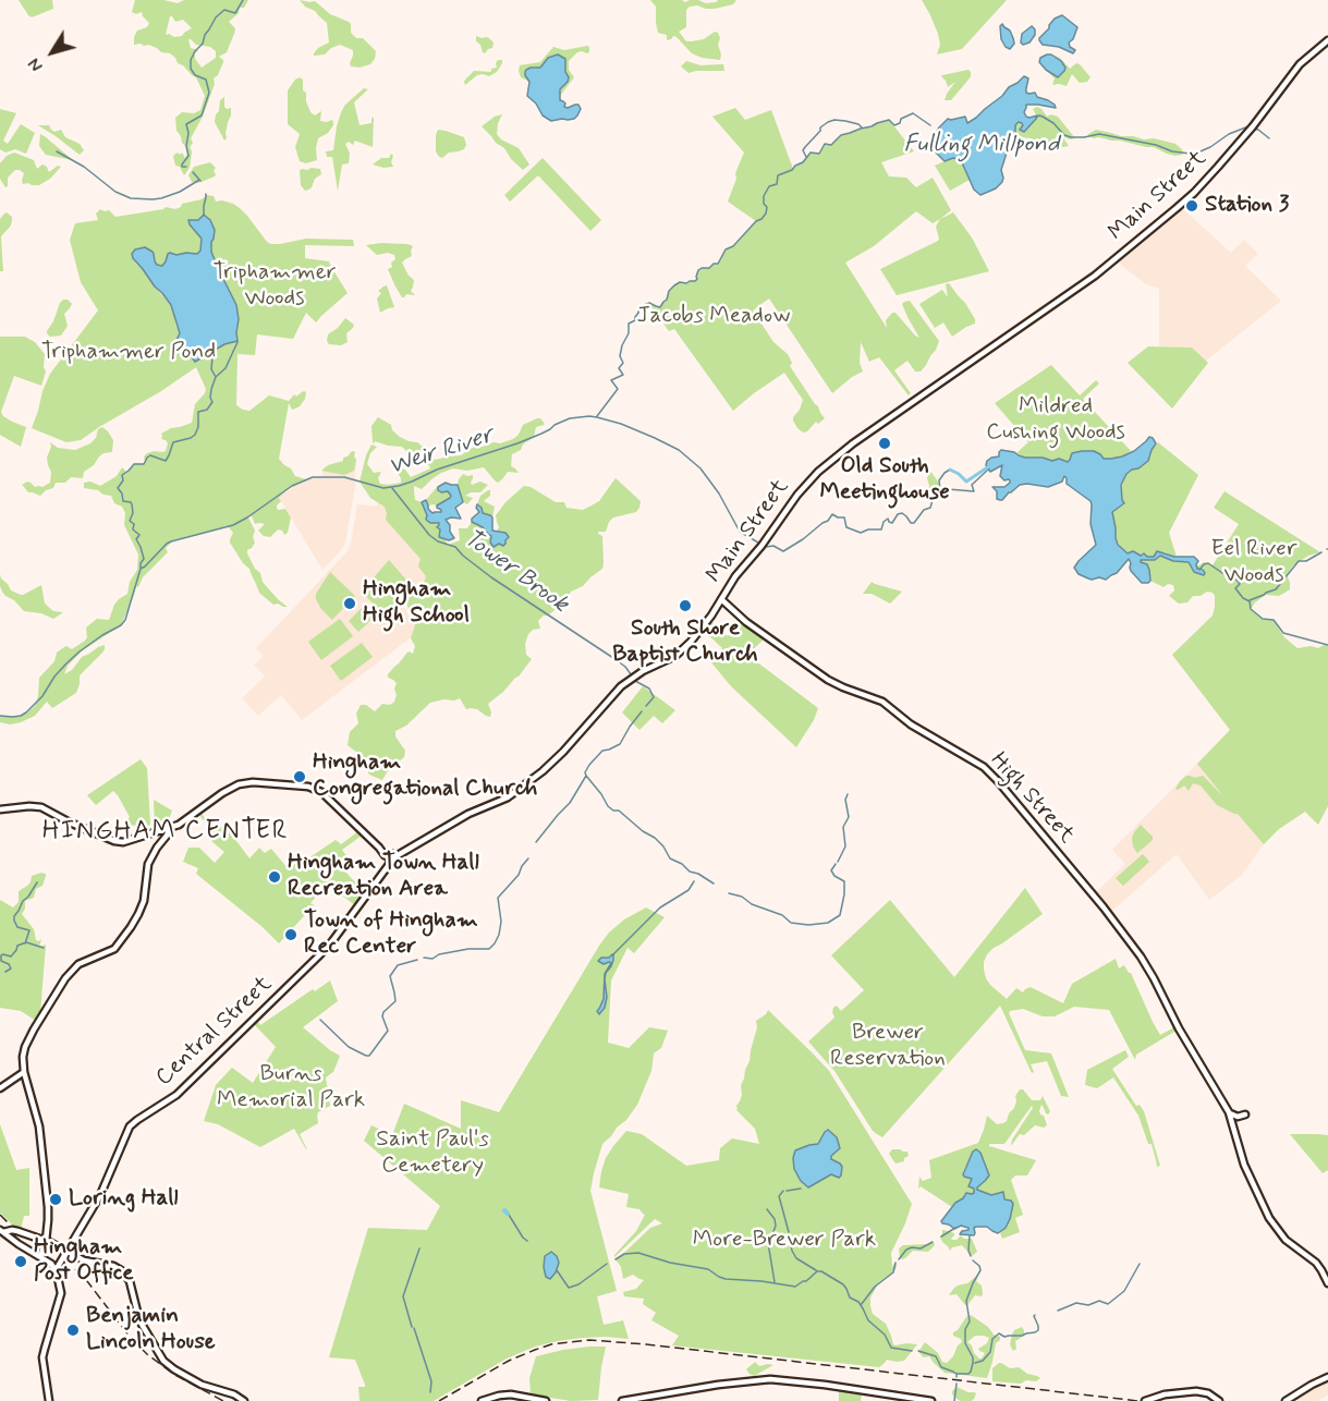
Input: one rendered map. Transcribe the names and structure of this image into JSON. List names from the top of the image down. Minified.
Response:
{"streets":{"main road":["Main Street","High Street","Central Street"]},"crossings":[["Main Street","High Street"],["Main Street","Central Street"]],"districts":["HINGHAM CENTER"],"water":["Fulling Millpond","Weir River","Tower Brook"],"parks":["Triphammer Woods","Jacobs Meadow","Triphammer Pond","Mildred Cushing Woods","Eel River Woods","Brewer Reservation","Burns Memorial Park","Saint Paul's Cemetery","More-Brewer Park"],"places":["Station 3","Old South Meetinghouse","Hingham High School","South Shore Baptist Church","Hingham Congregational Church","Hingham Town Hall Recreation Area","Town of Hingham Rec Center","Loring Hall","Hingham Post Office","Benjamin Lincoln House"],"north":"bottom left"}
